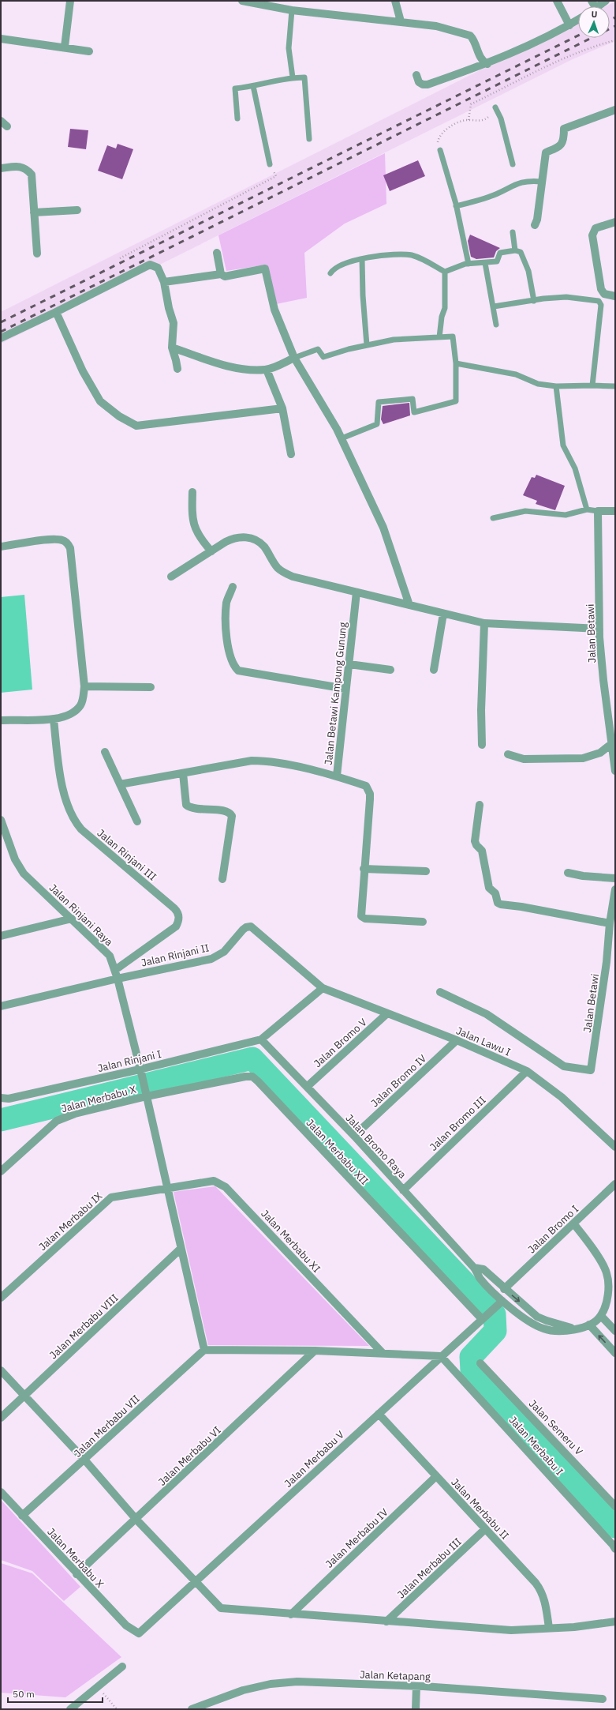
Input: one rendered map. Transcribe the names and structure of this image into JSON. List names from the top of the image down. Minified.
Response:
{"streets":{"street":["Jalan Betawi","Jalan Betawi Kampung Gunung","Jalan Rinjani III","Jalan Rinjani Raya","Jalan Rinjani II","Jalan Lawu I","Jalan Bromo V","Jalan Rinjani I","Jalan Bromo IV","Jalan Merbabu X","Jalan Bromo III","Jalan Bromo Raya","Jalan Merbabu XII","Jalan Merbabu IX","Jalan Bromo I","Jalan Merbabu XI","Jalan Merbabu VIII","Jalan Merbabu VII","Jalan Semeru V","Jalan Merbabu I","Jalan Merbabu VI","Jalan Merbabu V","Jalan Merbabu II","Jalan Merbabu IV","Jalan Merbabu III","Jalan Ketapang"]},"crossings":[["Jalan Rinjani III","Jalan Rinjani Raya"],["Jalan Rinjani Raya","Jalan Rinjani II"],["Jalan Rinjani Raya","Jalan Rinjani I"],["Jalan Rinjani Raya","Jalan Merbabu X"],["Jalan Rinjani Raya","Jalan Merbabu XII"],["Jalan Rinjani Raya","Jalan Merbabu IX"],["Jalan Rinjani Raya","Jalan Merbabu XI"],["Jalan Rinjani Raya","Jalan Merbabu VIII"],["Jalan Rinjani Raya","Jalan Merbabu VII"],["Jalan Rinjani II","Jalan Lawu I"],["Jalan Lawu I","Jalan Bromo V"],["Jalan Lawu I","Jalan Bromo IV"],["Jalan Lawu I","Jalan Bromo III"],["Jalan Bromo V","Jalan Bromo Raya"],["Jalan Rinjani I","Jalan Bromo Raya"],["Jalan Bromo IV","Jalan Bromo Raya"],["Jalan Merbabu X","Jalan Merbabu XII"],["Jalan Merbabu X","Jalan Merbabu VII"],["Jalan Merbabu X","Jalan Merbabu VI"],["Jalan Merbabu X","Jalan Merbabu V"],["Jalan Bromo III","Jalan Bromo Raya"],["Jalan Bromo Raya","Jalan Bromo I"],["Jalan Bromo Raya","Jalan Merbabu V"],["Jalan Merbabu XII","Jalan Merbabu V"],["Jalan Merbabu IX","Jalan Merbabu XI"],["Jalan Merbabu I","Jalan Merbabu V"],["Jalan Merbabu V","Jalan Merbabu II"],["Jalan Merbabu II","Jalan Merbabu IV"],["Jalan Merbabu II","Jalan Merbabu III"]],"scale_bar":"50 m","north":"top"}
